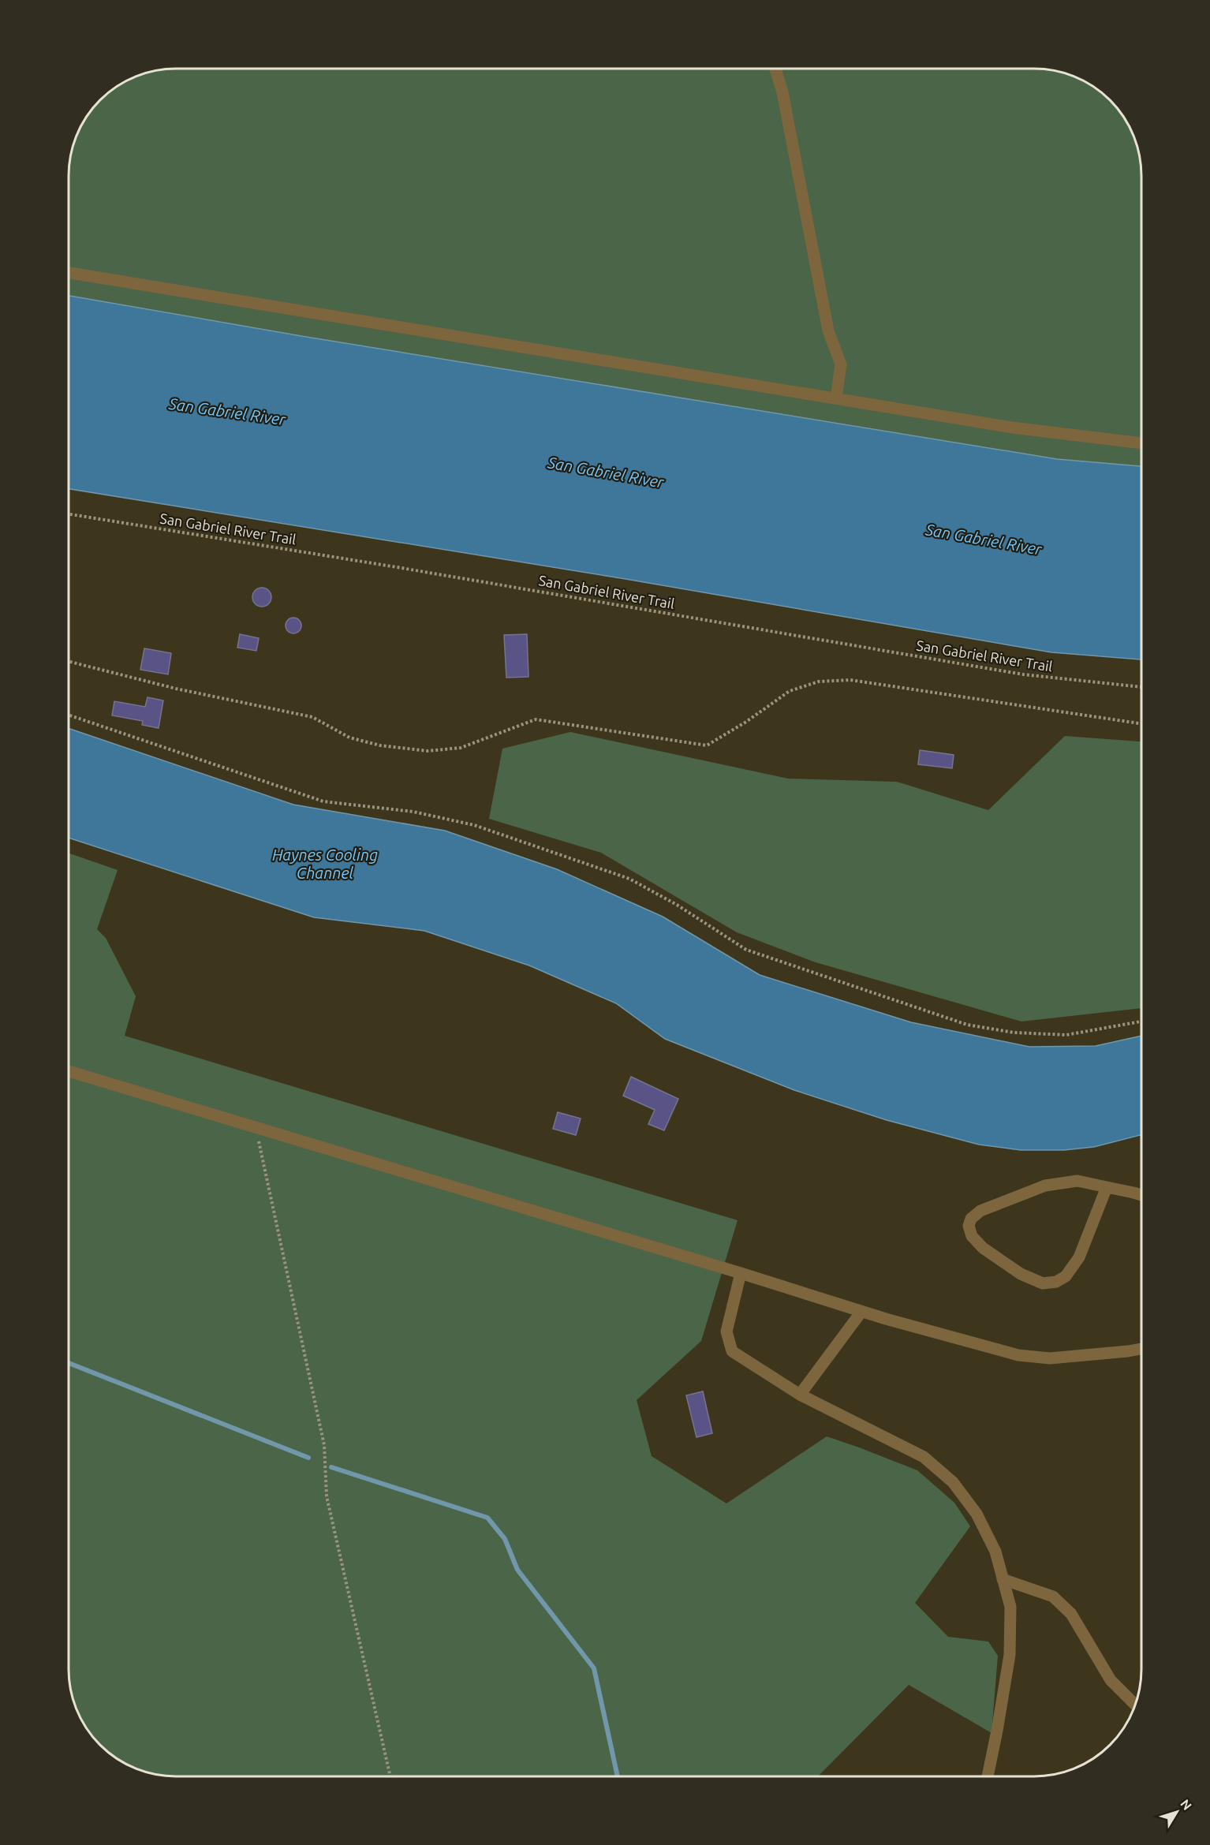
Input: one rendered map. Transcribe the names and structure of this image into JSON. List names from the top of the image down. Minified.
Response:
{"streets":{"path":["San Gabriel River Trail"]},"water":["San Gabriel River","Haynes Cooling Channel"],"north":"top right"}
